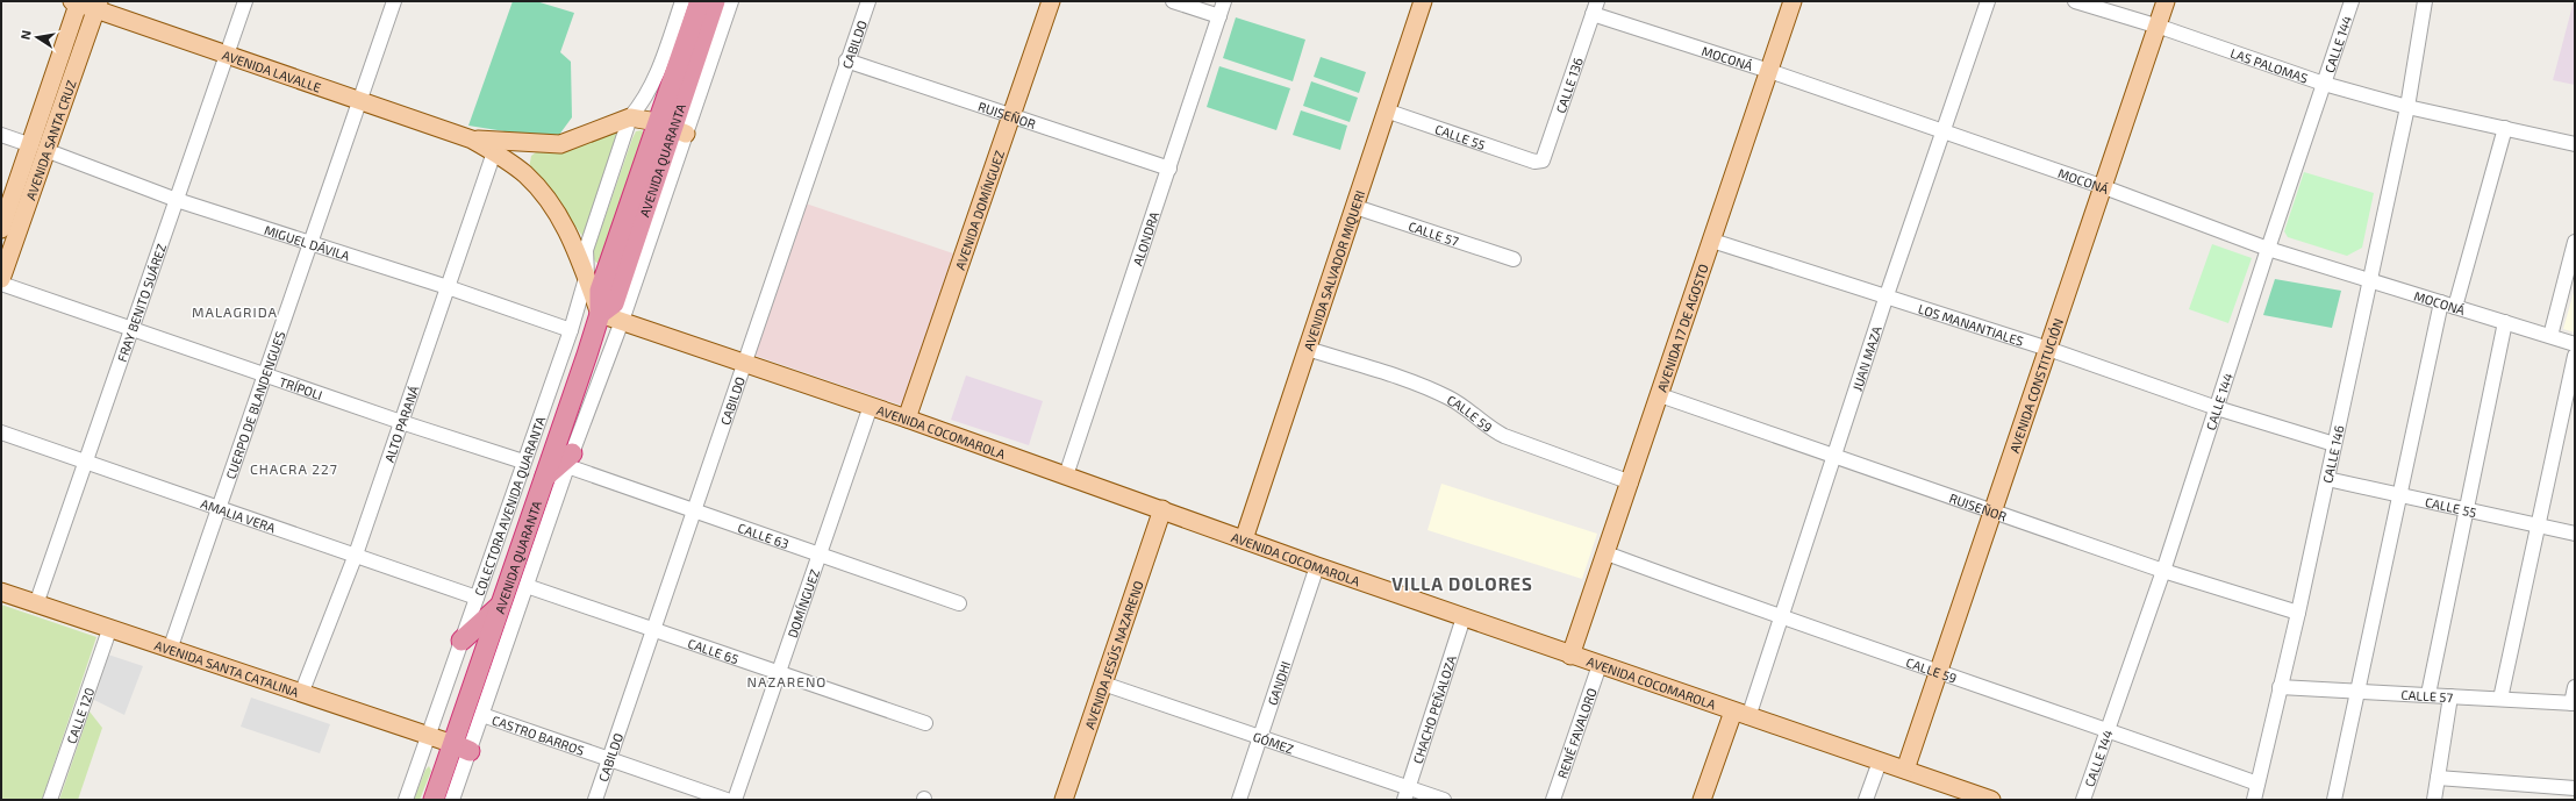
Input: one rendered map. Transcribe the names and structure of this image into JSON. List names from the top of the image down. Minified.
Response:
{"streets":{"highway":["AVENIDA QUARANTA"],"main road":["AVENIDA LAVALLE","AVENIDA SANTA CRUZ","AVENIDA DOMÍNGUEZ","AVENIDA SALVADOR MIQUERI","AVENIDA 17 DE AGOSTO","AVENIDA CONSTITUCIÓN","AVENIDA COCOMAROLA","AVENIDA JESÚS NAZARENO","AVENIDA SANTA CATALINA"],"street":["CALLE 144","CABILDO","MOCONÁ","LAS PALOMAS","CALLE 136","RUISEÑOR","CALLE 55","CALLE 57","ALONDRA","MIGUEL DÁVILA","FRAY BENITO SUÁREZ","LOS MANANTIALES","JUAN MAZA","TRÍPOLI","CUERPO DE BLANDENGUES","CALLE 59","ALTO PARANÁ","CALLE 146","COLECTORA AVENIDA QUARANTA","AMALIA VERA","CALLE 63","DOMÍNGUEZ","CALLE 65","GANDHI","CHACHO PEÑALOZA","CALLE 120","RENÉ FAVALORO","CASTRO BARROS","GÓMEZ"]},"crossings":[["CALLE 144","MOCONÁ"],["CALLE 144","LAS PALOMAS"],["CALLE 144","RUISEÑOR"],["CALLE 144","LOS MANANTIALES"],["CALLE 144","CALLE 59"],["CABILDO","RUISEÑOR"],["CABILDO","AVENIDA COCOMAROLA"],["CABILDO","CALLE 63"],["CABILDO","CALLE 65"],["CABILDO","CASTRO BARROS"],["MOCONÁ","CALLE 136"],["MOCONÁ","AVENIDA 17 DE AGOSTO"],["MOCONÁ","JUAN MAZA"],["MOCONÁ","AVENIDA CONSTITUCIÓN"],["MOCONÁ","CALLE 146"],["LAS PALOMAS","AVENIDA CONSTITUCIÓN"],["LAS PALOMAS","CALLE 146"],["AVENIDA LAVALLE","AVENIDA SANTA CRUZ"],["AVENIDA LAVALLE","AVENIDA QUARANTA"],["AVENIDA LAVALLE","FRAY BENITO SUÁREZ"],["AVENIDA LAVALLE","CUERPO DE BLANDENGUES"],["AVENIDA LAVALLE","ALTO PARANÁ"],["AVENIDA LAVALLE","AVENIDA COCOMAROLA"],["AVENIDA LAVALLE","COLECTORA AVENIDA QUARANTA"],["CALLE 136","CALLE 55"],["RUISEÑOR","AVENIDA DOMÍNGUEZ"],["RUISEÑOR","ALONDRA"],["RUISEÑOR","AVENIDA 17 DE AGOSTO"],["RUISEÑOR","JUAN MAZA"],["RUISEÑOR","AVENIDA CONSTITUCIÓN"],["RUISEÑOR","CALLE 146"],["CALLE 55","AVENIDA SALVADOR MIQUERI"],["CALLE 55","CALLE 146"],["AVENIDA SANTA CRUZ","MIGUEL DÁVILA"],["AVENIDA QUARANTA","AVENIDA COCOMAROLA"],["AVENIDA QUARANTA","AVENIDA SANTA CATALINA"],["AVENIDA DOMÍNGUEZ","AVENIDA COCOMAROLA"],["CALLE 57","AVENIDA SALVADOR MIQUERI"],["CALLE 57","CALLE 146"],["ALONDRA","AVENIDA COCOMAROLA"],["MIGUEL DÁVILA","FRAY BENITO SUÁREZ"],["MIGUEL DÁVILA","CUERPO DE BLANDENGUES"],["MIGUEL DÁVILA","ALTO PARANÁ"],["MIGUEL DÁVILA","COLECTORA AVENIDA QUARANTA"],["AVENIDA SALVADOR MIQUERI","CALLE 59"],["AVENIDA SALVADOR MIQUERI","AVENIDA COCOMAROLA"],["FRAY BENITO SUÁREZ","TRÍPOLI"],["FRAY BENITO SUÁREZ","AMALIA VERA"],["FRAY BENITO SUÁREZ","AVENIDA SANTA CATALINA"],["LOS MANANTIALES","AVENIDA 17 DE AGOSTO"],["LOS MANANTIALES","JUAN MAZA"],["LOS MANANTIALES","AVENIDA CONSTITUCIÓN"],["LOS MANANTIALES","CALLE 146"],["AVENIDA 17 DE AGOSTO","CALLE 59"],["AVENIDA 17 DE AGOSTO","AVENIDA COCOMAROLA"],["JUAN MAZA","CALLE 59"],["JUAN MAZA","AVENIDA COCOMAROLA"],["AVENIDA CONSTITUCIÓN","CALLE 59"],["AVENIDA CONSTITUCIÓN","AVENIDA COCOMAROLA"],["TRÍPOLI","CUERPO DE BLANDENGUES"],["TRÍPOLI","ALTO PARANÁ"],["TRÍPOLI","COLECTORA AVENIDA QUARANTA"],["CUERPO DE BLANDENGUES","AMALIA VERA"],["CUERPO DE BLANDENGUES","AVENIDA SANTA CATALINA"],["CALLE 59","CALLE 146"],["ALTO PARANÁ","AMALIA VERA"],["ALTO PARANÁ","AVENIDA SANTA CATALINA"],["AVENIDA COCOMAROLA","DOMÍNGUEZ"],["AVENIDA COCOMAROLA","AVENIDA JESÚS NAZARENO"],["AVENIDA COCOMAROLA","GANDHI"],["AVENIDA COCOMAROLA","CHACHO PEÑALOZA"],["AVENIDA COCOMAROLA","RENÉ FAVALORO"],["COLECTORA AVENIDA QUARANTA","AMALIA VERA"],["COLECTORA AVENIDA QUARANTA","AVENIDA SANTA CATALINA"],["CALLE 63","DOMÍNGUEZ"],["DOMÍNGUEZ","CALLE 65"],["AVENIDA JESÚS NAZARENO","GÓMEZ"],["AVENIDA SANTA CATALINA","CALLE 120"],["GANDHI","GÓMEZ"],["CHACHO PEÑALOZA","GÓMEZ"]],"districts":["MALAGRIDA","CHACRA 227","VILLA DOLORES","NAZARENO"],"north":"left"}
